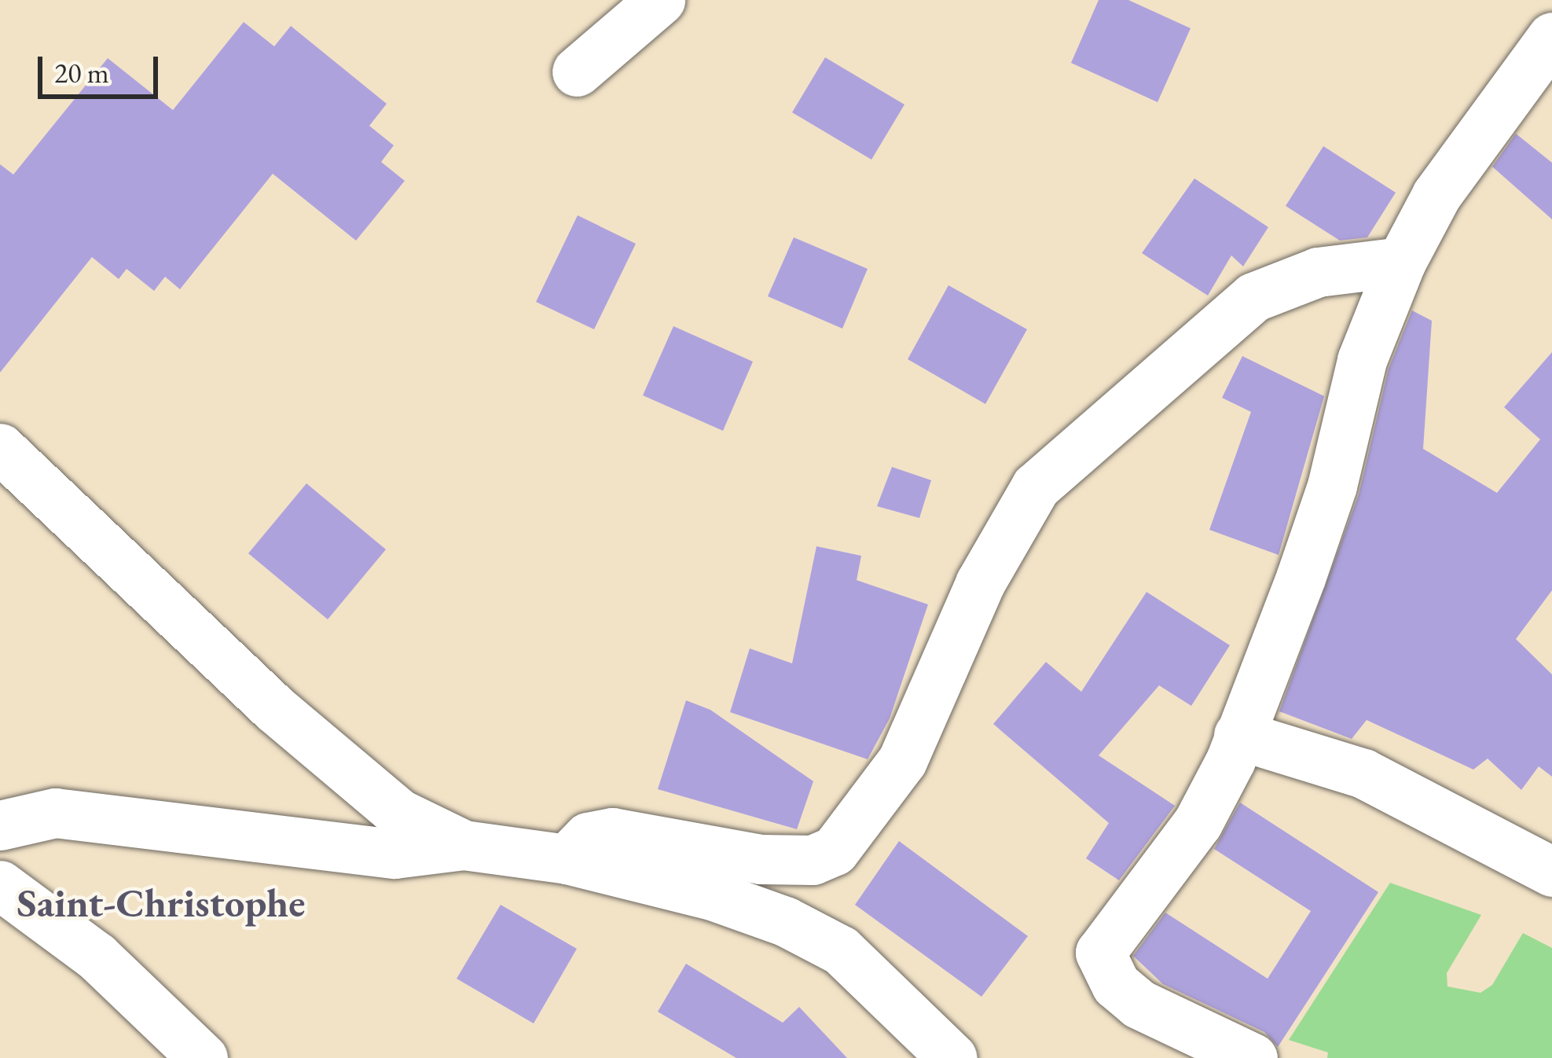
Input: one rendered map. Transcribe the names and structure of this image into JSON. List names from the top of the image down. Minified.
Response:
{"districts":["Saint-Christophe"],"scale_bar":"20 m"}
